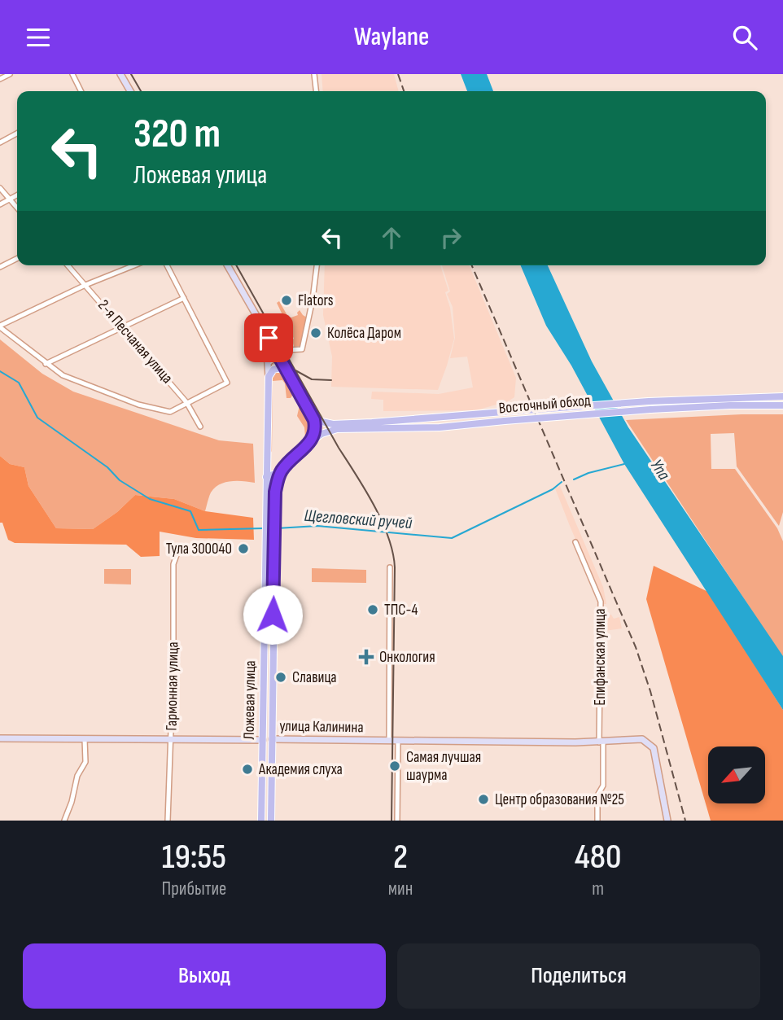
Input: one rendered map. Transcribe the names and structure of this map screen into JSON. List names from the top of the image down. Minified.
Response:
{"streets":{"main road":["Восточный обход","Ложевая улица","улица Калинина"],"street":["2-я Песчаная улица","Епифанская улица","Гармонная улица"]},"crossings":[["Восточный обход","Ложевая улица"],["Епифанская улица","улица Калинина"],["Гармонная улица","улица Калинина"],["Ложевая улица","улица Калинина"]],"water":["Упа","Щегловский ручей"],"places":{"other":["Flators","Колёса Даром","Тула 300040","ТПС-4","Славица","Самая лучшая шаурма","Академия слуха","Центр образования №25"],"health":["Онкология"]},"north":"bottom left","page":{"header":"Waylane","turn":["320 m","Ложевая улица"],"eta":["19:55","Прибытие","2","мин","480","m"],"buttons":["Выход","Поделиться"]}}
